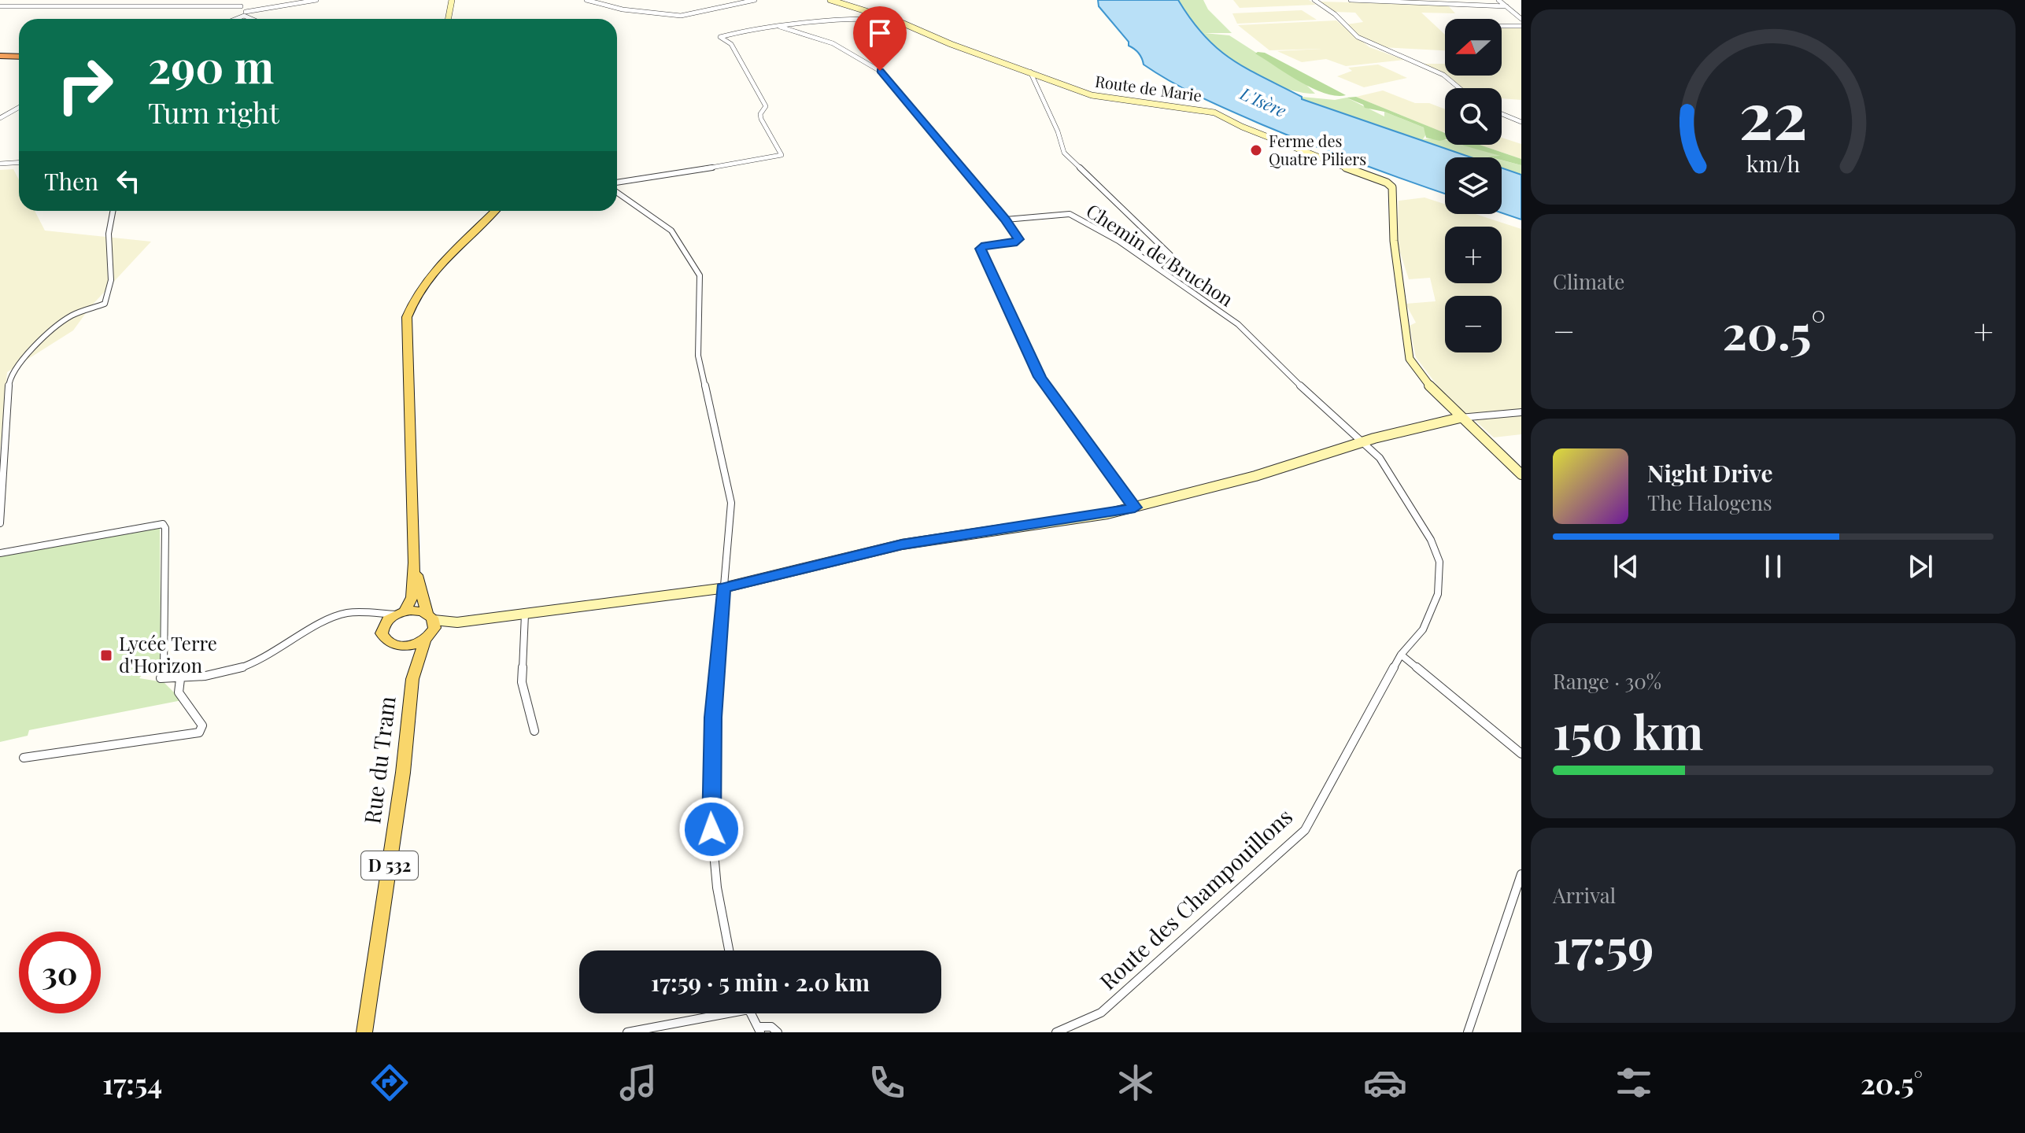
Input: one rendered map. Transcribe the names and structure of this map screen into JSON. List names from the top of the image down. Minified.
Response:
{"streets":{"main road":["Rue du Tram","D 532"],"street":["Route de Marie","Chemin de Bruchon","Route des Champouillons"]},"crossings":[["Chemin de Bruchon","Route des Champouillons"],["Rue du Tram","D 532"]],"water":["L'Isère"],"places":{"other":["Ferme des Quatre Piliers"],"transit":["Lycée Terre d'Horizon"]},"north":"left","page":{"map_buttons":["+","−"],"turn":["290 m","Turn right"],"then":"Then","tile":["Climate",["Range · 30%","150 km"],["Arrival","17:59"]],"heat":["−","20.5°","+"],"song":["Night Drive","The Halogens"],"limit":"30","trip":"17:59 · 5 min · 2.0 km","tabs":["17:54","20.5°"],"gauge":["22","km/h"]}}
